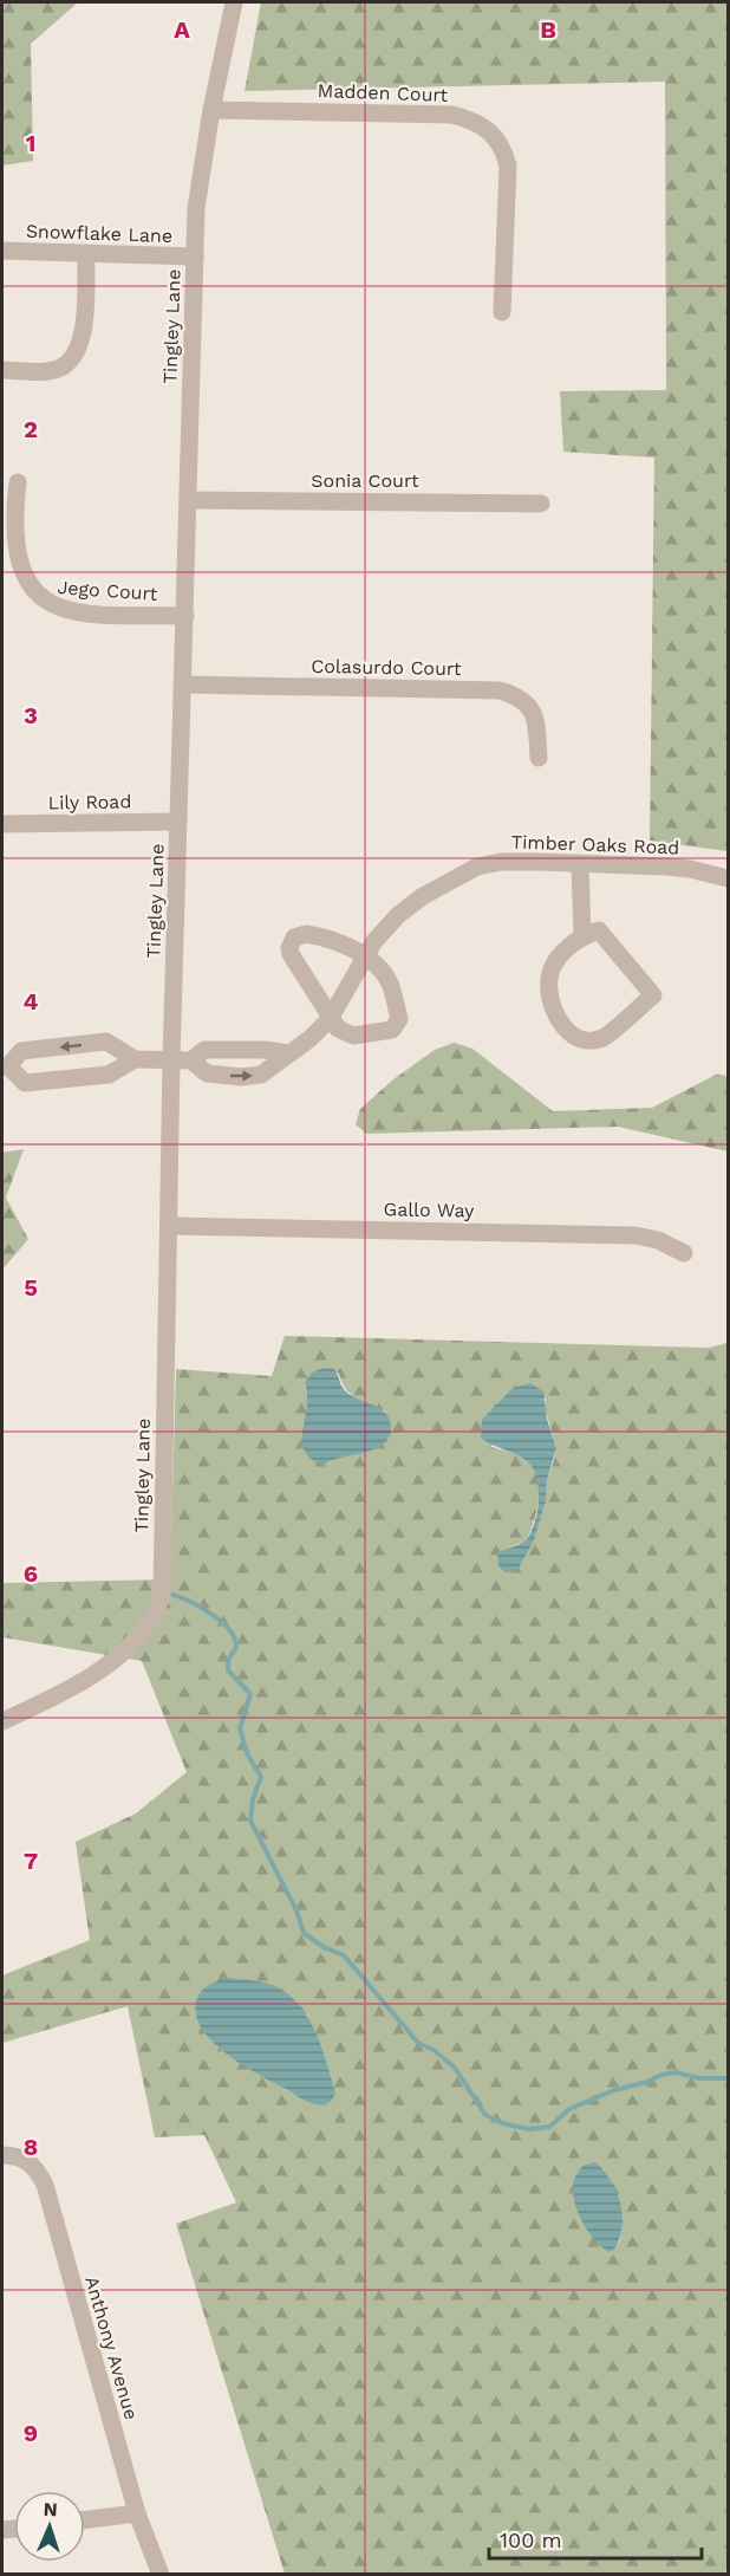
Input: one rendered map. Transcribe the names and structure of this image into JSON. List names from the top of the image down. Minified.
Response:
{"streets":{"street":["Madden Court","Snowflake Lane","Tingley Lane","Sonia Court","Jego Court","Colasurdo Court","Lily Road","Timber Oaks Road","Gallo Way","Anthony Avenue"]},"crossings":[["Madden Court","Tingley Lane"],["Snowflake Lane","Tingley Lane"],["Tingley Lane","Sonia Court"],["Tingley Lane","Jego Court"],["Tingley Lane","Colasurdo Court"],["Tingley Lane","Lily Road"],["Tingley Lane","Timber Oaks Road"],["Tingley Lane","Gallo Way"]],"scale_bar":"100 m","north":"top","grid":{"columns":["A","B"],"rows":["1","2","3","4","5","6","7","8","9"]}}
